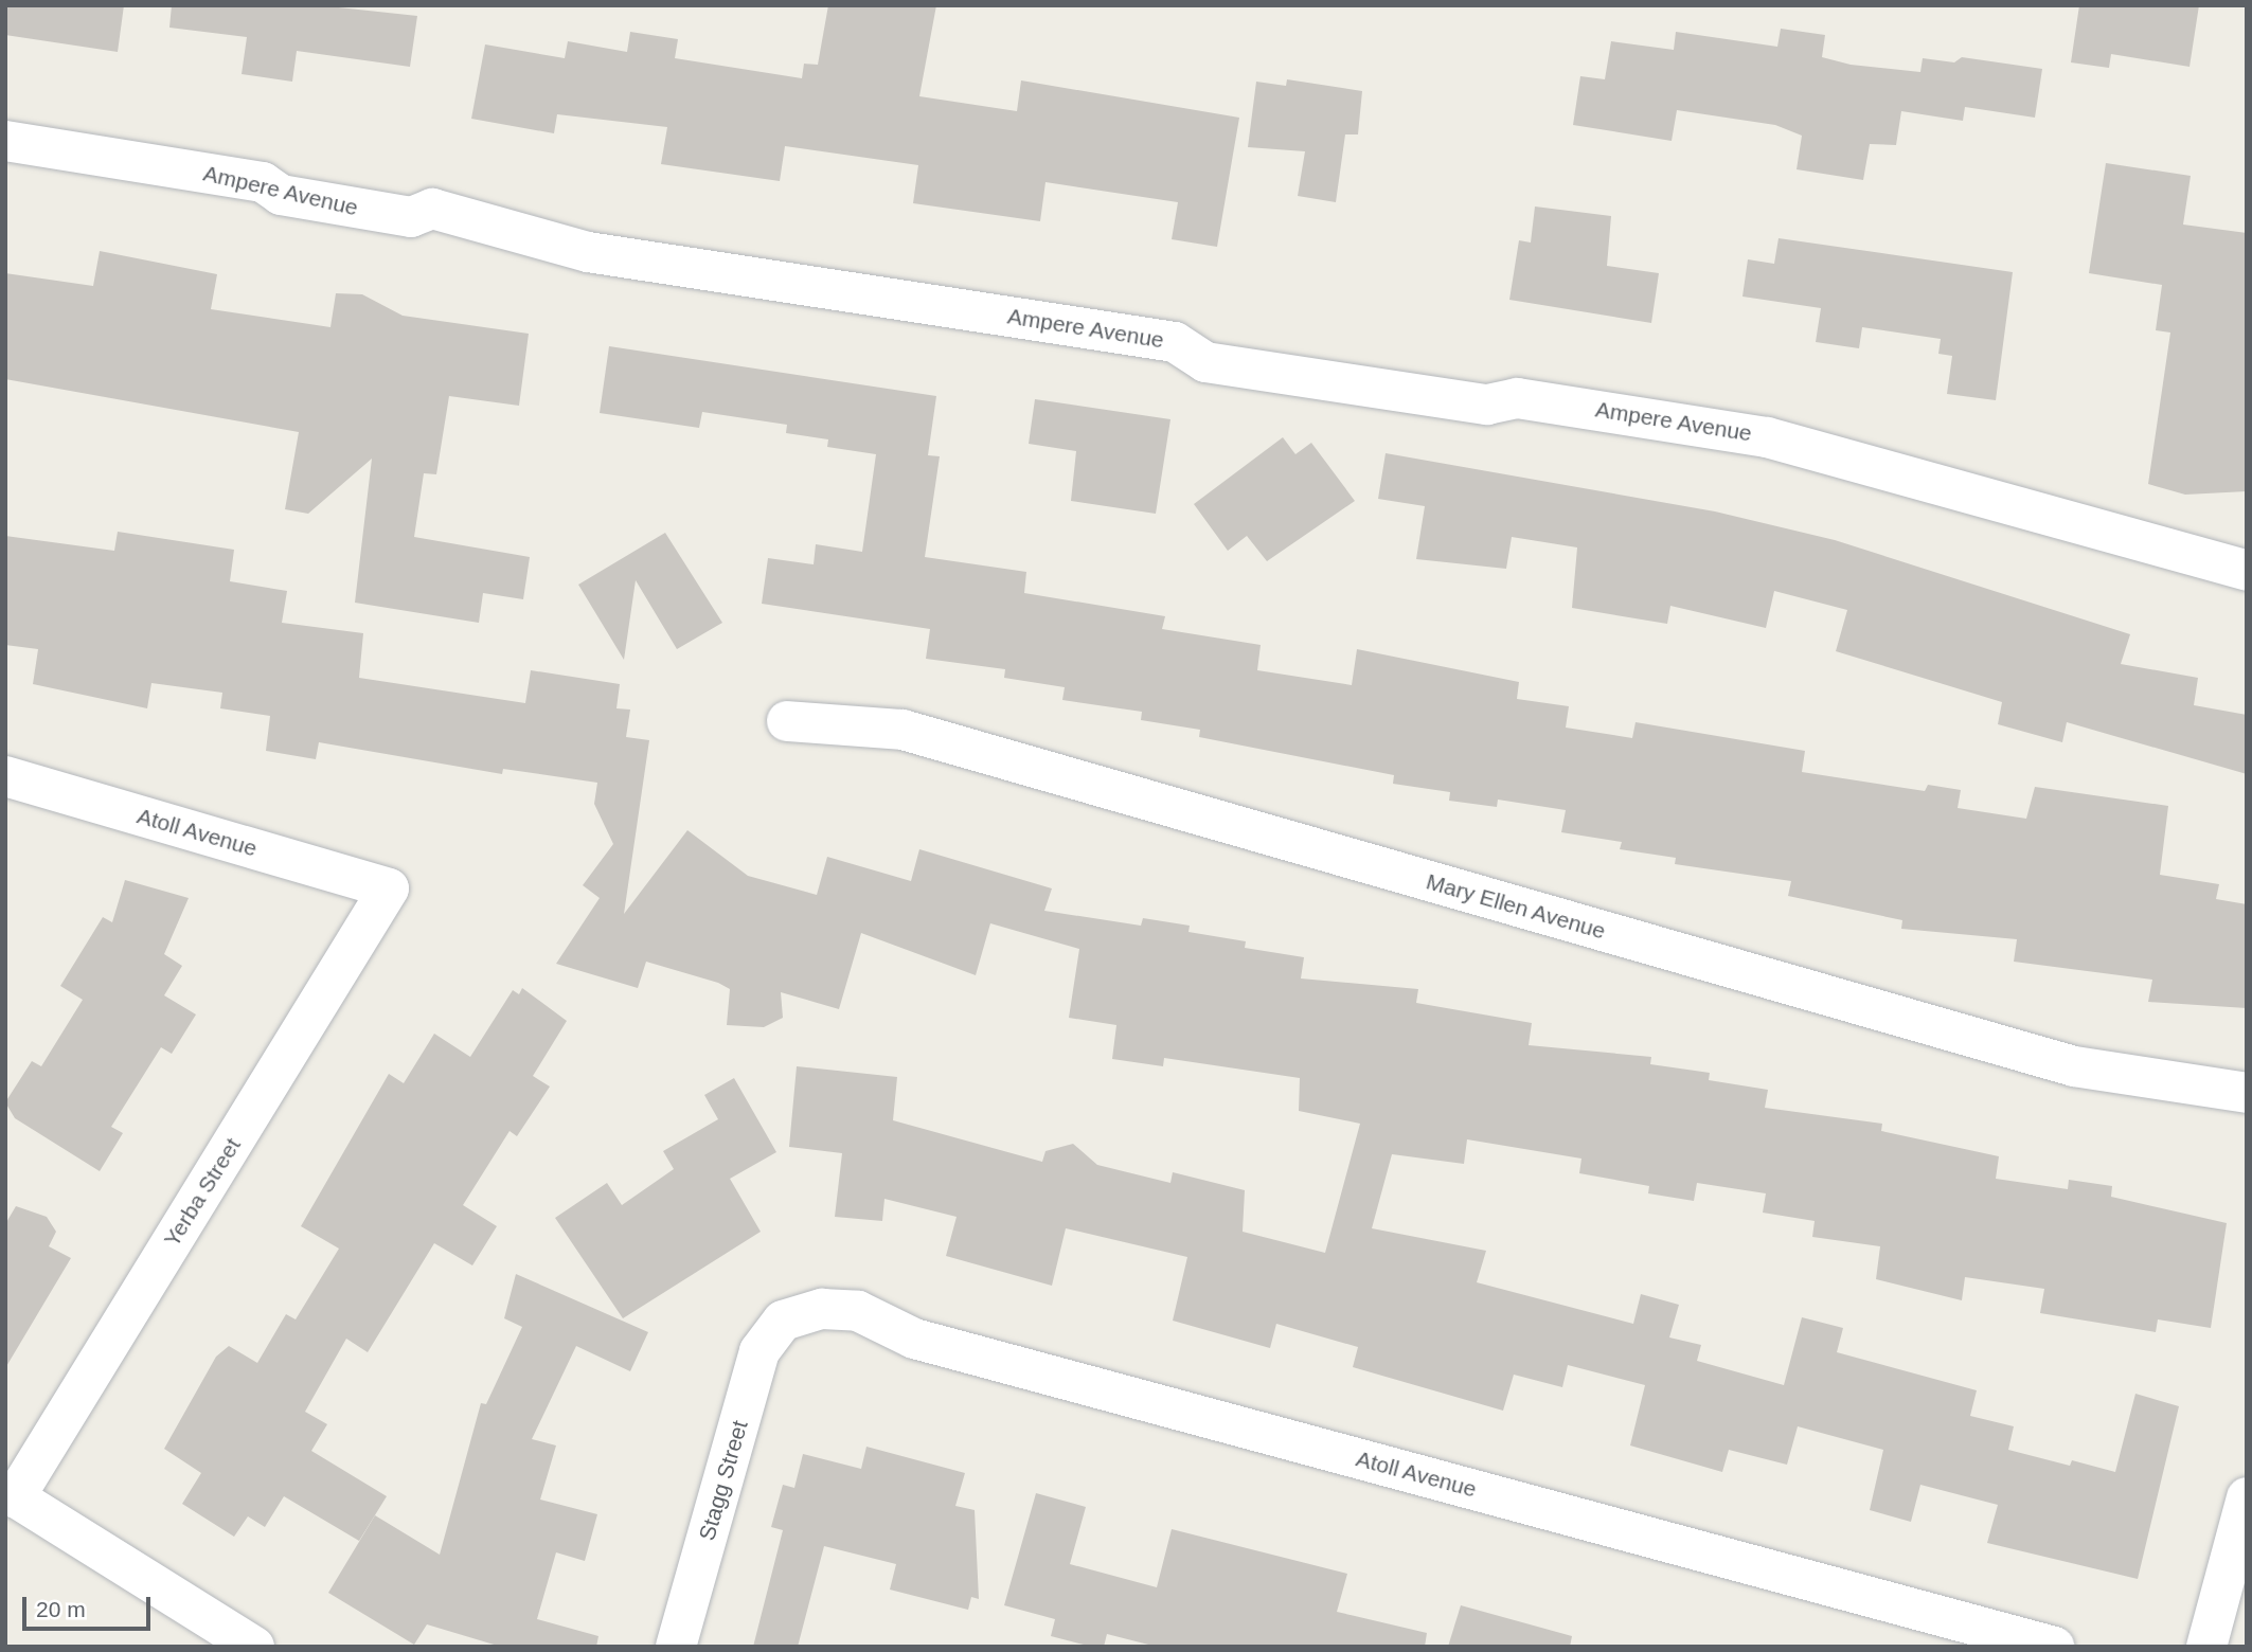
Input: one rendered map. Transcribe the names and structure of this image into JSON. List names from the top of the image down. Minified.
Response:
{"streets":{"street":["Ampere Avenue","Atoll Avenue","Mary Ellen Avenue","Yerba Street","Stagg Street"]},"crossings":[["Atoll Avenue","Yerba Street"],["Atoll Avenue","Stagg Street"]],"scale_bar":"20 m"}
